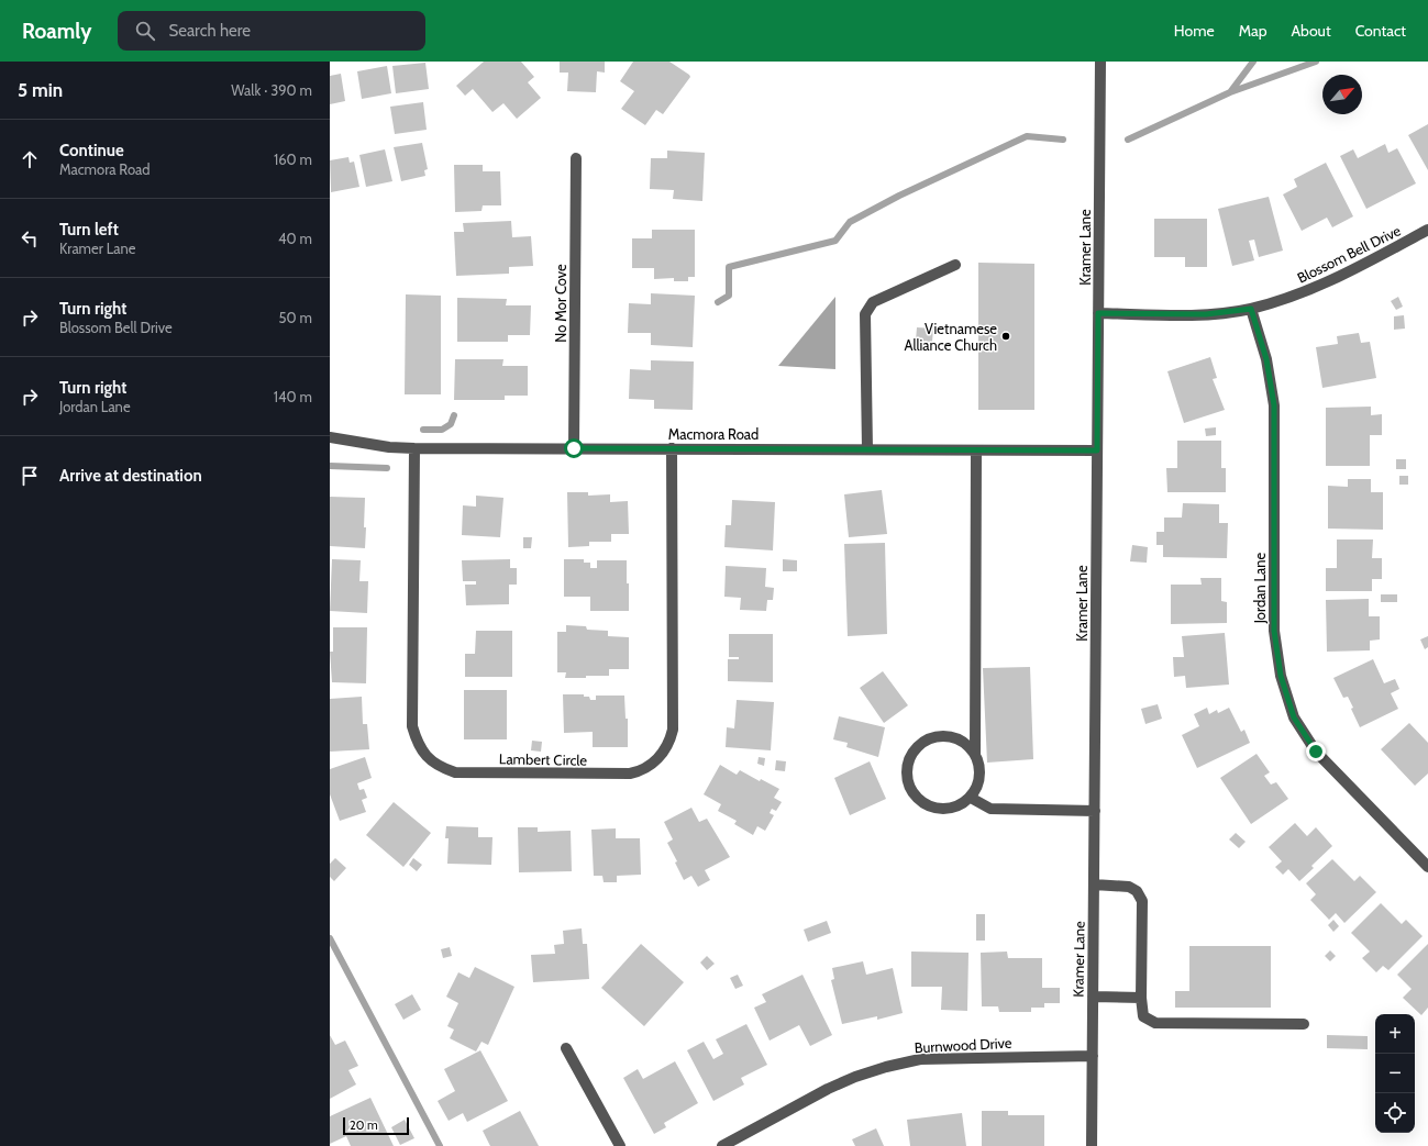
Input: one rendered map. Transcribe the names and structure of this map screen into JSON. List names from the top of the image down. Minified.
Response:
{"streets":{"street":["Kramer Lane","Blossom Bell Drive","No Mor Cove","Macmora Road","Jordan Lane","Lambert Circle","Burnwood Drive"]},"crossings":[["Kramer Lane","Blossom Bell Drive"],["Kramer Lane","Macmora Road"],["Kramer Lane","Burnwood Drive"],["Blossom Bell Drive","Jordan Lane"],["No Mor Cove","Macmora Road"],["Macmora Road","Lambert Circle"]],"places":["Vietnamese Alliance Church"],"scale_bar":"20 m","north":"top right","page":{"header":"Roamly","search":"Search here","nav":["Home","Map","About","Contact"],"heading":["5 min","Walk · 390 m"],"list":[["Continue","Macmora Road","160 m"],["Turn left","Kramer Lane","40 m"],["Turn right","Blossom Bell Drive","50 m"],["Turn right","Jordan Lane","140 m"],"Arrive at destination"],"map_buttons":["+","−"],"scale":"20 m"}}
